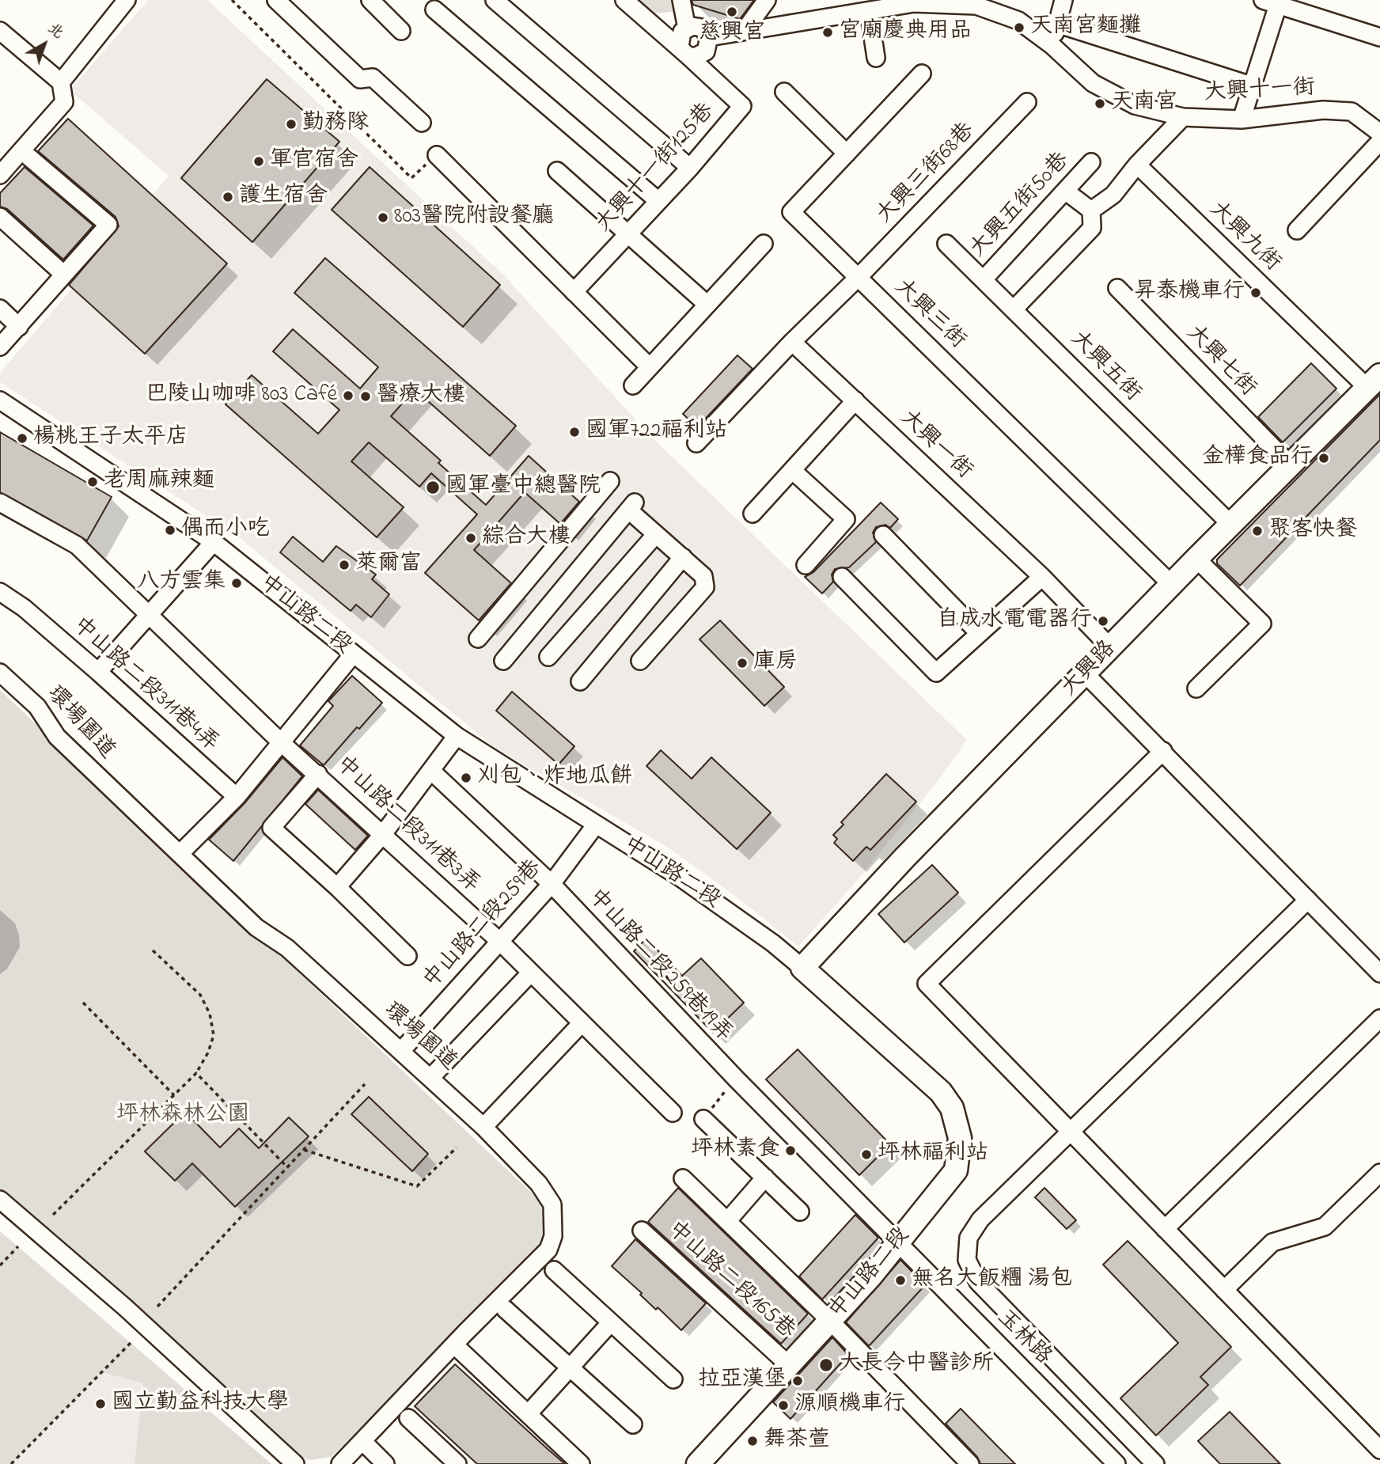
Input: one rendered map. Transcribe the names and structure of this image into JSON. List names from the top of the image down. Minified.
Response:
{"streets":{"main road":["中山路二段","大興路"],"street":["大興十一街","大興十一街125巷","大興三街68巷","大興五街50巷","大興九街","大興三街","大興七街","大興五街","大興一街","中山路二段311巷4弄","環場園道","中山路二段311巷3弄","中山路二段259巷","中山路二段259巷19弄","中山路二段165巷","玉林路"]},"crossings":[["大興十一街","大興十一街125巷"],["大興三街68巷","大興三街"],["大興五街50巷","大興五街"],["大興九街","大興路"],["大興三街","大興路"],["大興七街","大興路"],["大興五街","大興路"],["大興一街","大興路"],["中山路二段","大興路"],["中山路二段","中山路二段259巷"],["中山路二段","中山路二段259巷19弄"],["中山路二段","中山路二段165巷"],["中山路二段","玉林路"],["環場園道","中山路二段259巷"],["中山路二段311巷3弄","中山路二段259巷"],["中山路二段259巷","中山路二段259巷19弄"],["中山路二段259巷19弄","玉林路"]],"parks":["坪林森林公園"],"places":["慈興宮","天南宮麵攤","宮廟慶典用品","天南宮","勤務隊","軍官宿舍","護生宿舍","803醫院附設餐廳","昇泰機車行","巴陵山咖啡 803 Café","醫療大樓","國軍722福利站","楊桃王子太平店","金樺食品行","老周麻辣麵","國軍臺中總醫院","偶而小吃","聚客快餐","綜合大樓","萊爾富","八方雲集","自成水電電器行","庫房","刈包、炸地瓜餅","坪林素食","坪林福利站","無名大飯糰 湯包","大長今中醫診所","拉亞漢堡","國立勤益科技大學","源順機車行","舞茶萱"],"north":"top right"}
